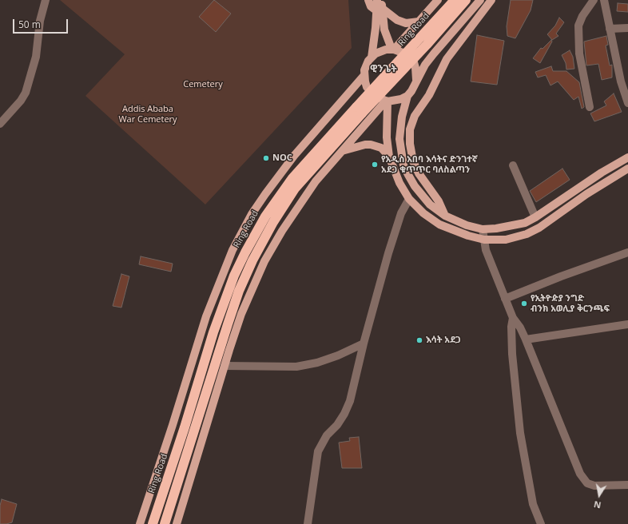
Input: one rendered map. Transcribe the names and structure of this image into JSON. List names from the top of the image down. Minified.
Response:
{"streets":{"highway":["Ring Road"]},"districts":["ዊንጌት"],"parks":["Cemetery","Addis Ababa War Cemetery"],"places":["NOC","የአዲስ አበባ እሳትና ድንገተኛ አደጋ ቁጥጥር ባለስልጣን","የኢትዮዽያ ንግድ ብንክ አወሊያ ቅርንጫፍ","እሳት አደጋ"],"scale_bar":"50 m","north":"bottom"}
